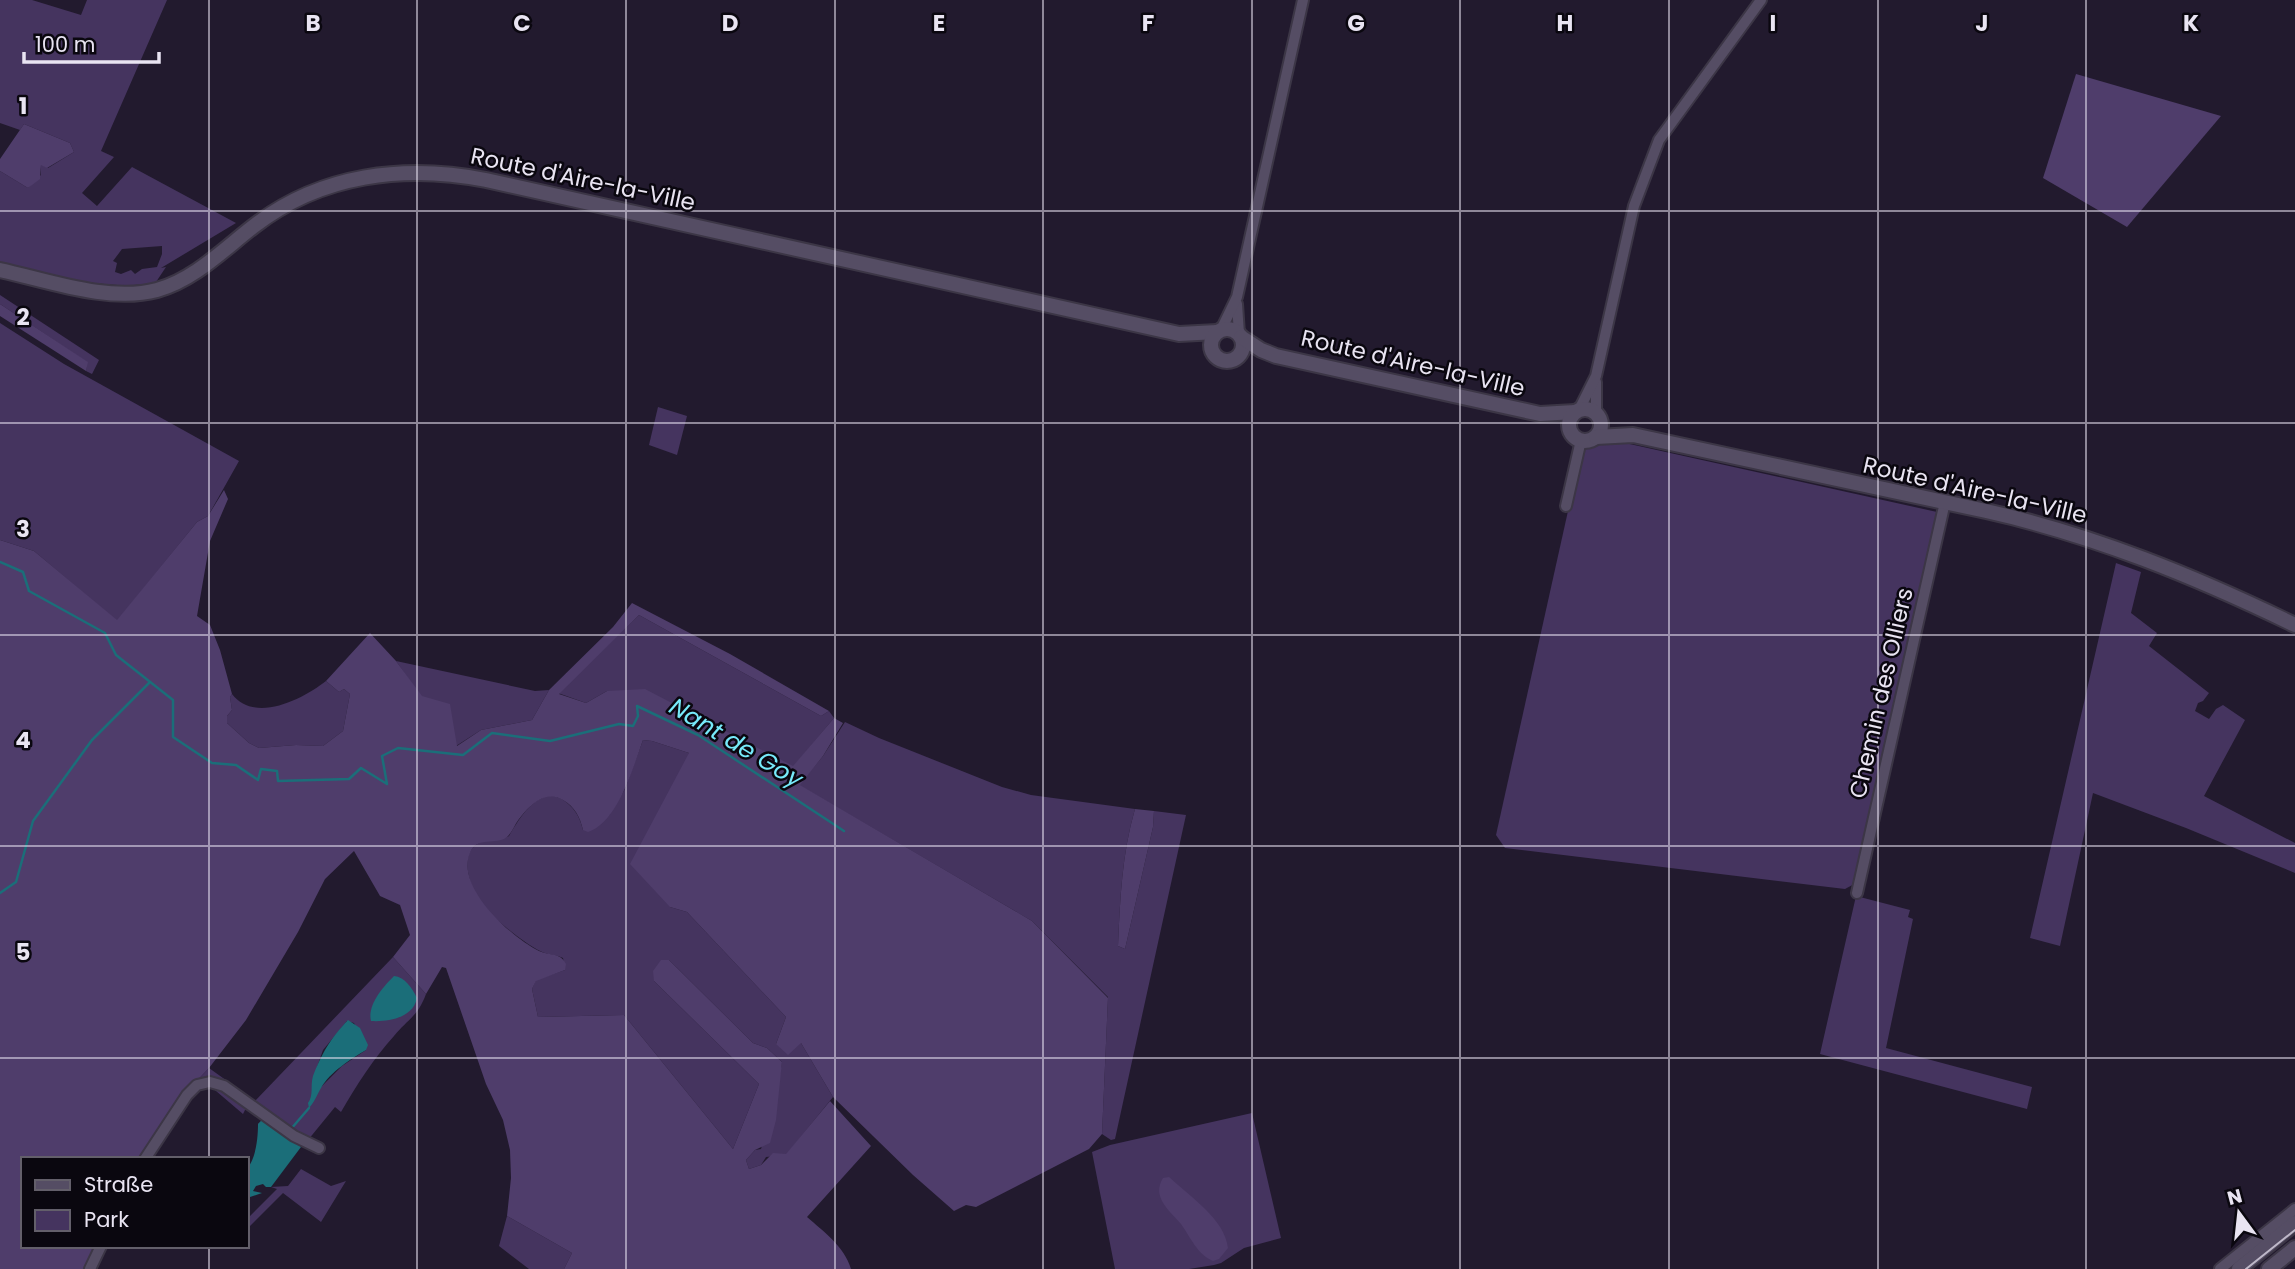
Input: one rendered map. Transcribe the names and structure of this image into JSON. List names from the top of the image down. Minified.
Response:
{"streets":{"main road":["Route d'Aire-la-Ville"],"street":["Chemin des Olliers"]},"crossings":[["Route d'Aire-la-Ville","Chemin des Olliers"]],"water":["Nant de Goy"],"legend":["Straße","Park"],"scale_bar":"100 m","north":"top","grid":{"columns":["B","C","D","E","F","G","H","I","J","K"],"rows":["1","2","3","4","5"]}}
